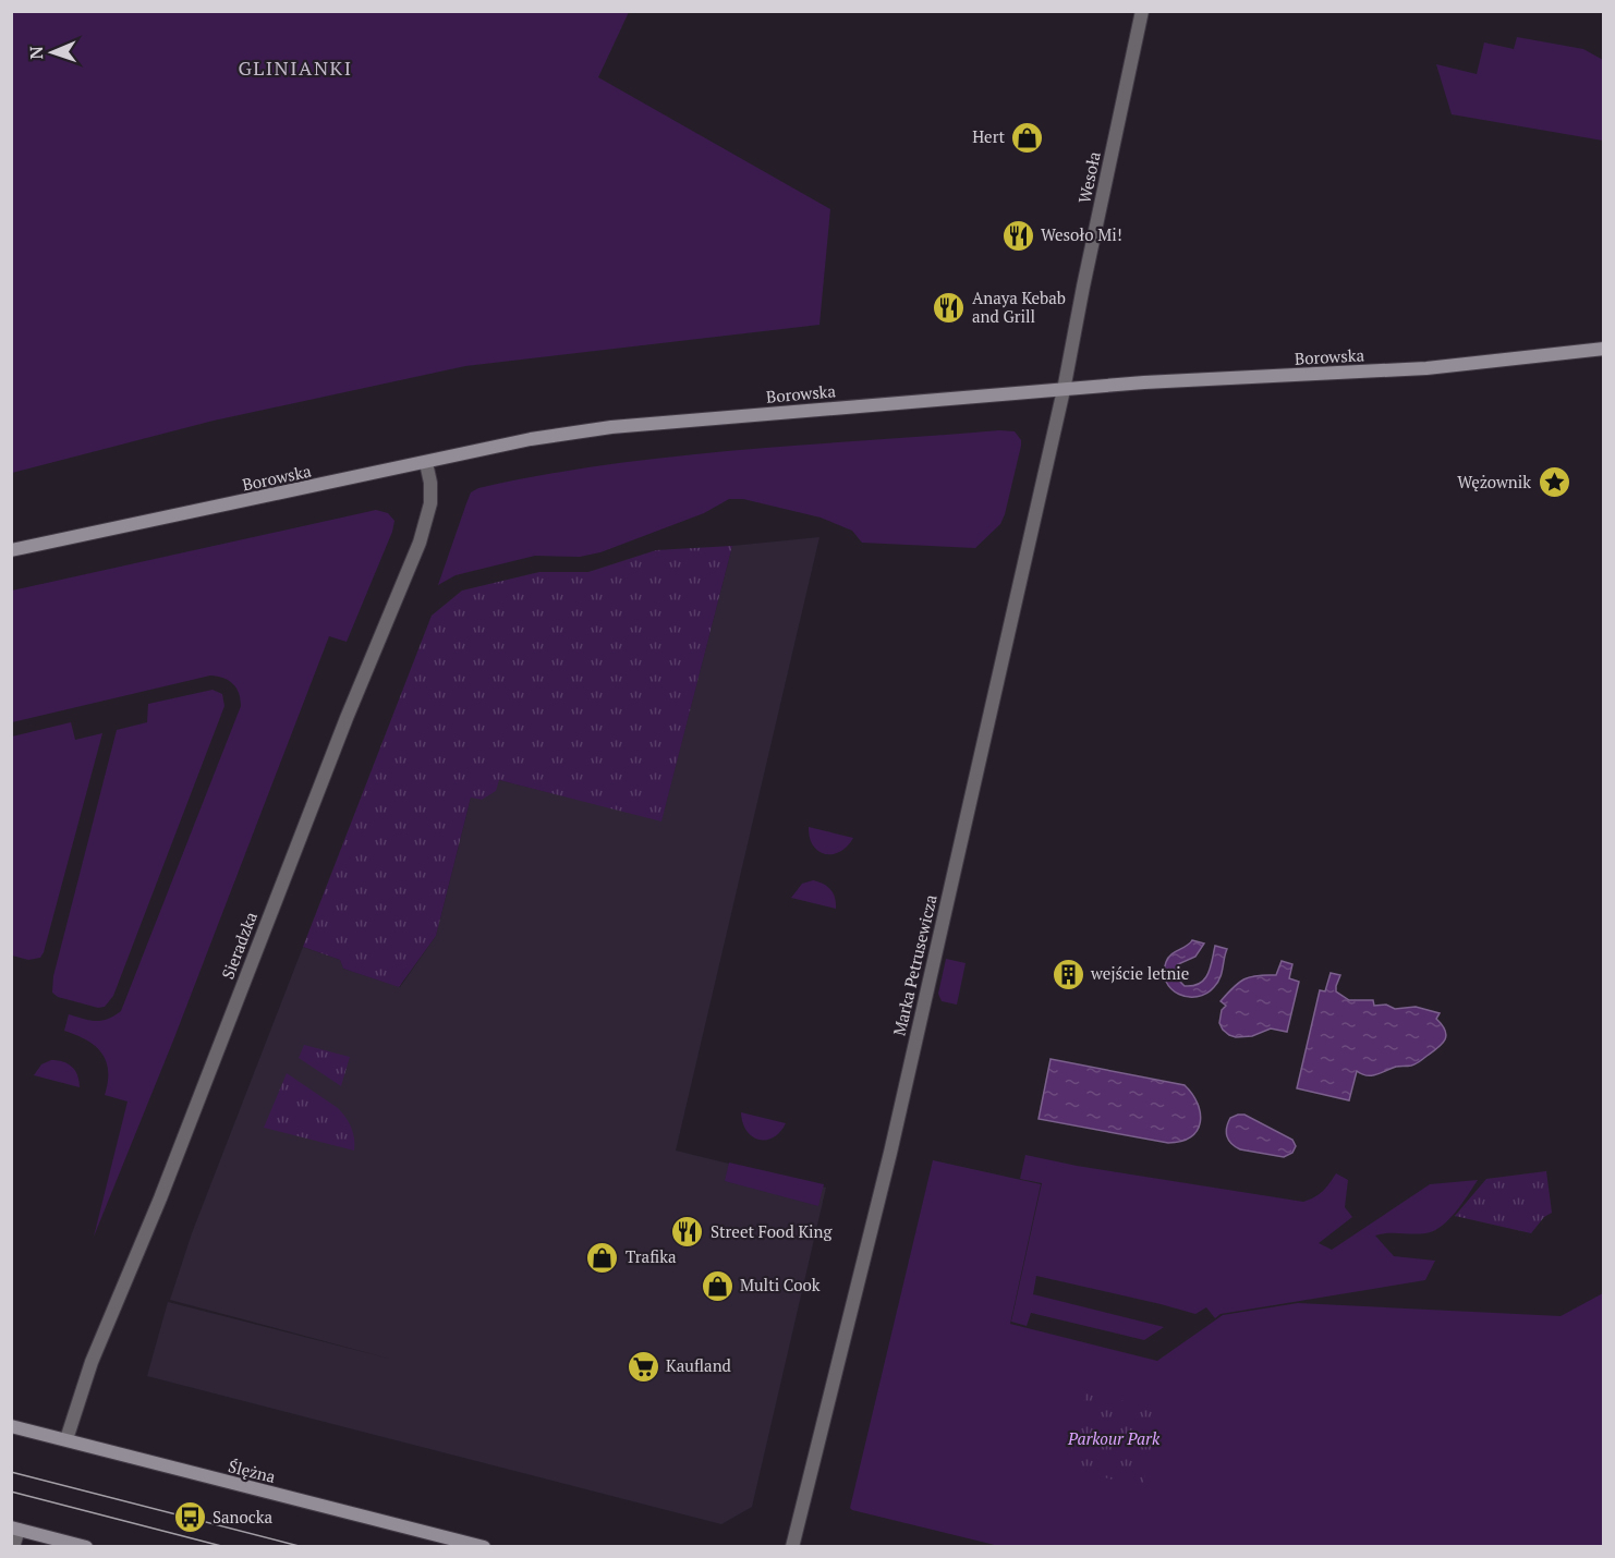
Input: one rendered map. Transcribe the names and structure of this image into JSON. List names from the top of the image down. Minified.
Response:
{"streets":{"street":["Wesoła","Borowska","Sieradzka","Marka Petrusewicza","Ślężna"]},"crossings":[["Wesoła","Borowska"],["Wesoła","Marka Petrusewicza"],["Borowska","Sieradzka"],["Borowska","Marka Petrusewicza"],["Sieradzka","Ślężna"]],"districts":["GLINIANKI"],"parks":["Parkour Park"],"places":{"shop":["Hert","Trafika","Multi Cook"],"restaurant":["Wesoło Mi!","Anaya Kebab and Grill","Street Food King"],"place":["Wężownik"],"building":["wejście letnie"],"supermarket":["Kaufland"],"bus stop":["Sanocka"]},"north":"left"}
